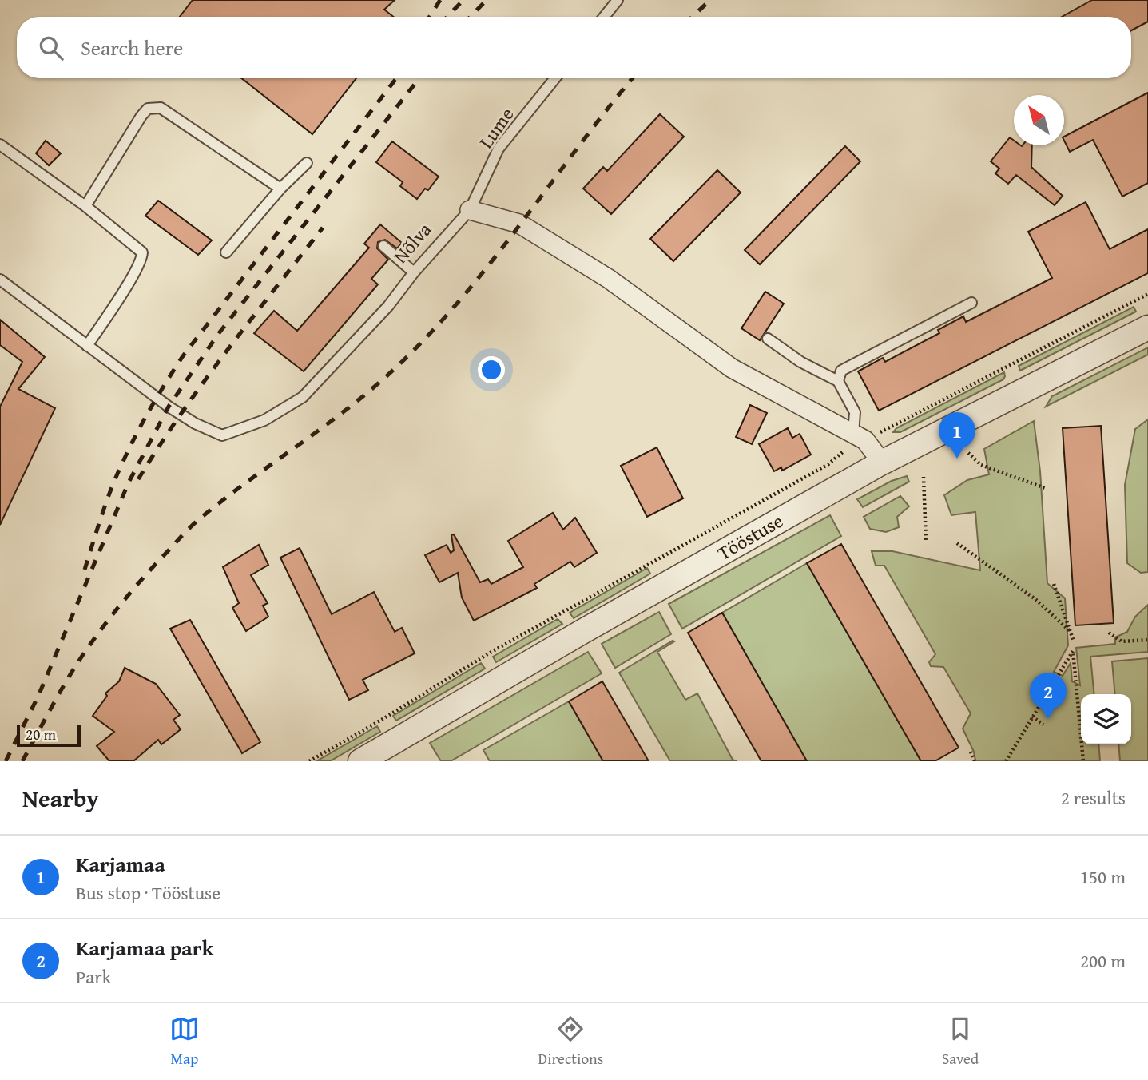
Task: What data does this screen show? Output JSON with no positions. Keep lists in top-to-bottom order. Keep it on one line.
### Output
{"streets":{"street":["Tööstuse"],"lane":["Lume","Nõlva"]},"crossings":[["Lume","Nõlva"]],"scale_bar":"20 m","north":"top left","page":{"search":"Search here","pins":["1","2"],"scale":"20 m","heading":["Nearby","2 results"],"list":[{"mark":"1","name":"Karjamaa","note":"Bus stop · Tööstuse","value":"150 m"},{"mark":"2","name":"Karjamaa park","note":"Park","value":"200 m"}],"nav":["Map","Directions","Saved"]}}
